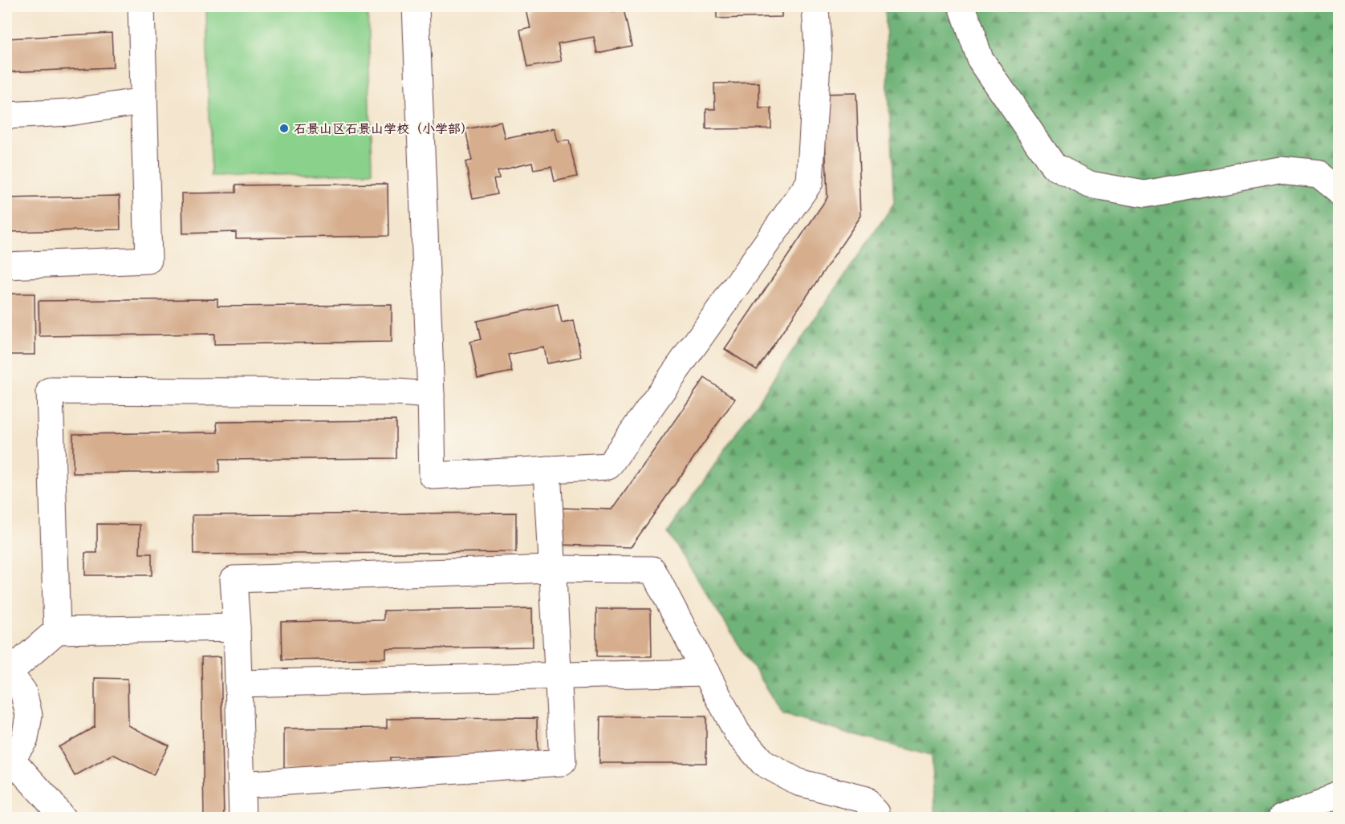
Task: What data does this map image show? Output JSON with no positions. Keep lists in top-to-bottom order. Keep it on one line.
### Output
{"places":["石景山区石景山学校（小学部）"]}
